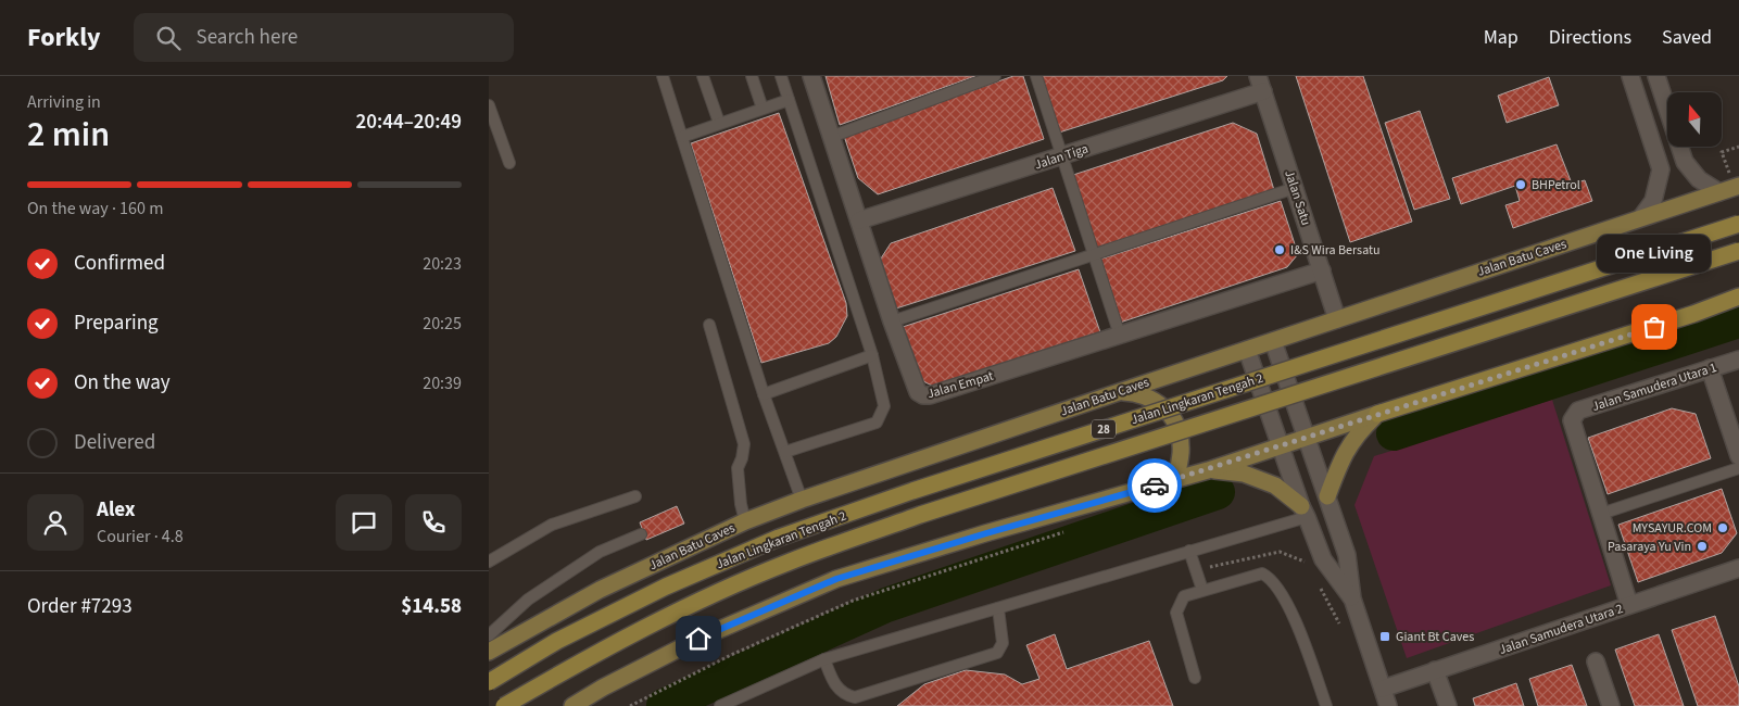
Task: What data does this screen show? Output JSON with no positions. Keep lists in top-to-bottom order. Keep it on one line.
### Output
{"streets":{"highway":["Jalan Lingkaran Tengah 2","28"],"main road":["Jalan Batu Caves"],"street":["Jalan Tiga","Jalan Satu","Jalan Empat","Jalan Samudera Utara 1","Jalan Samudera Utara 2"]},"crossings":[["Jalan Tiga","Jalan Satu"],["Jalan Tiga","Jalan Empat"],["Jalan Satu","Jalan Batu Caves"],["Jalan Satu","Jalan Empat"],["Jalan Samudera Utara 1","Jalan Samudera Utara 2"]],"places":{"other":["BHPetrol","I&S Wira Bersatu","One Living","MYSAYUR.COM","Pasaraya Yu Vin"],"transit":["Giant Bt Caves"]},"north":"top","page":{"header":"Forkly","search":"Search here","nav":["Map","Directions","Saved"],"heading":["2 min","Arriving in","20:44–20:49"],"panel":["Alex","Courier · 4.8","Order #7293","$14.58"],"bar":"On the way · 160 m","list":[["Confirmed","20:23"],["Preparing","20:25"],["On the way","20:39"],"Delivered"],"bubble":"One Living"}}
